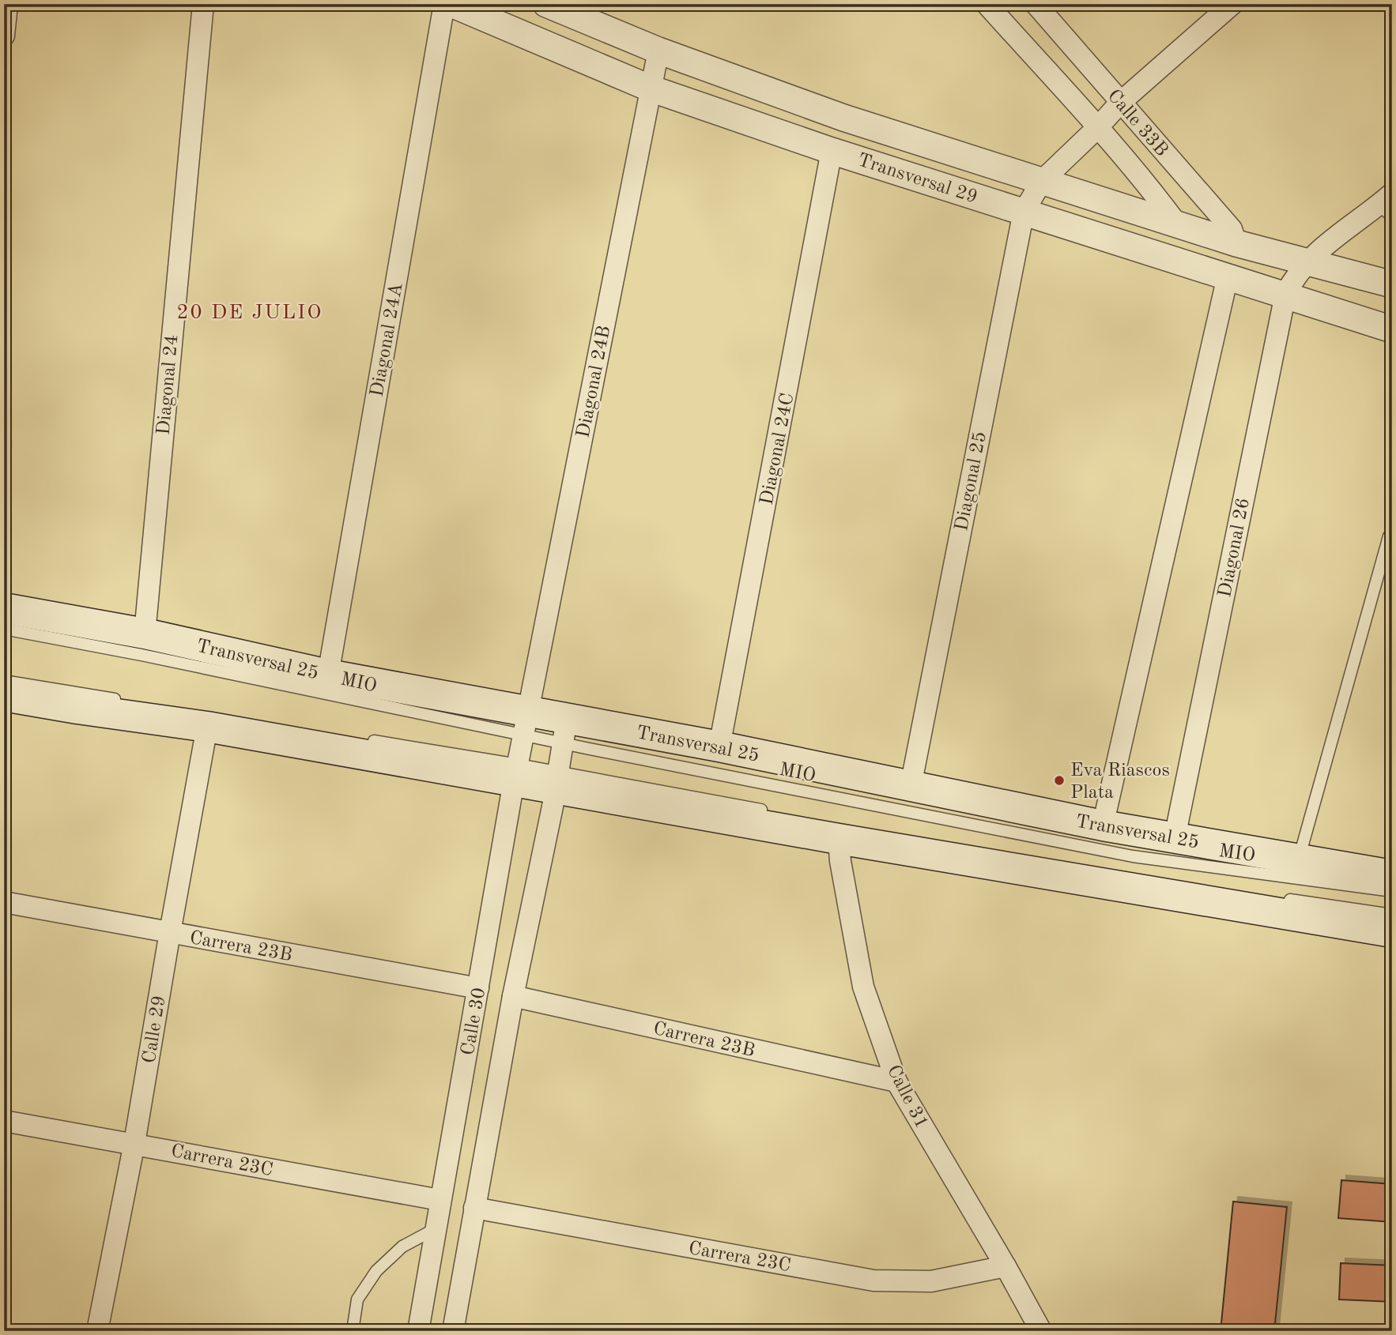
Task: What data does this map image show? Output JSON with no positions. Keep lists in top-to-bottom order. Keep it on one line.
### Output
{"streets":{"main road":["Transversal 25"],"street":["Calle 33B","Transversal 29","Diagonal 24A","Diagonal 24B","Diagonal 24","Diagonal 24C","Diagonal 25","Diagonal 26","Carrera 23B","Calle 30","Calle 29","Calle 31","Carrera 23C"],"lane":["MIO"]},"crossings":[["Calle 33B","Transversal 29"],["Calle 33B","Diagonal 25"],["Transversal 29","Diagonal 24B"],["Transversal 29","Diagonal 24C"],["Transversal 29","Diagonal 25"],["Transversal 29","Diagonal 26"],["Diagonal 24A","Transversal 25"],["Diagonal 24B","Transversal 25"],["Diagonal 24B","MIO"],["Diagonal 24B","Calle 30"],["Diagonal 24","Transversal 25"],["Diagonal 24C","Transversal 25"],["Diagonal 25","Transversal 25"],["Diagonal 26","Transversal 25"],["Transversal 25","MIO"],["Transversal 25","Calle 30"],["MIO","Calle 30"],["Carrera 23B","Calle 30"],["Carrera 23B","Calle 29"],["Carrera 23B","Calle 31"],["Calle 30","Carrera 23C"],["Calle 29","Carrera 23C"],["Calle 31","Carrera 23C"]],"districts":["20 DE JULIO"],"places":["Eva Riascos Plata"]}
